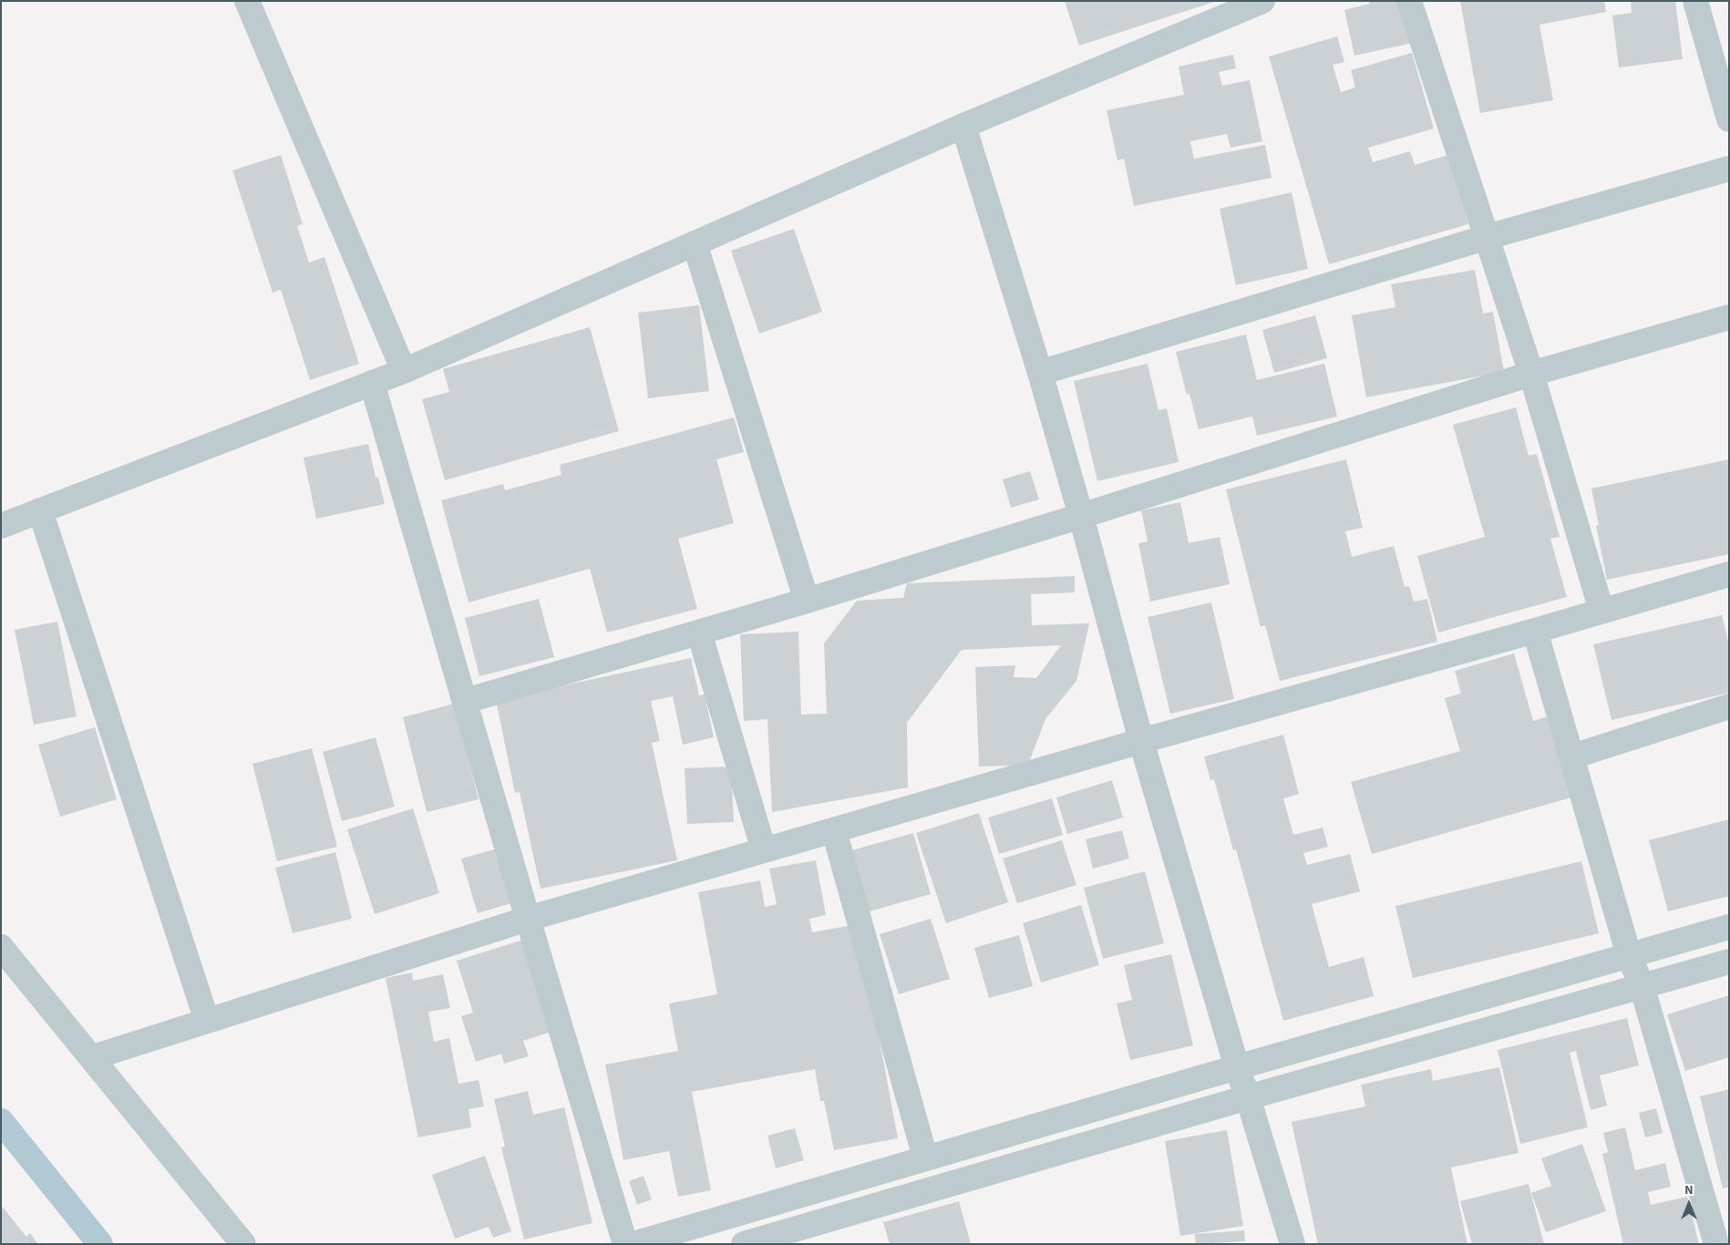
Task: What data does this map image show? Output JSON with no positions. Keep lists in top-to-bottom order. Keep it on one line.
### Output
{"north":"top"}
